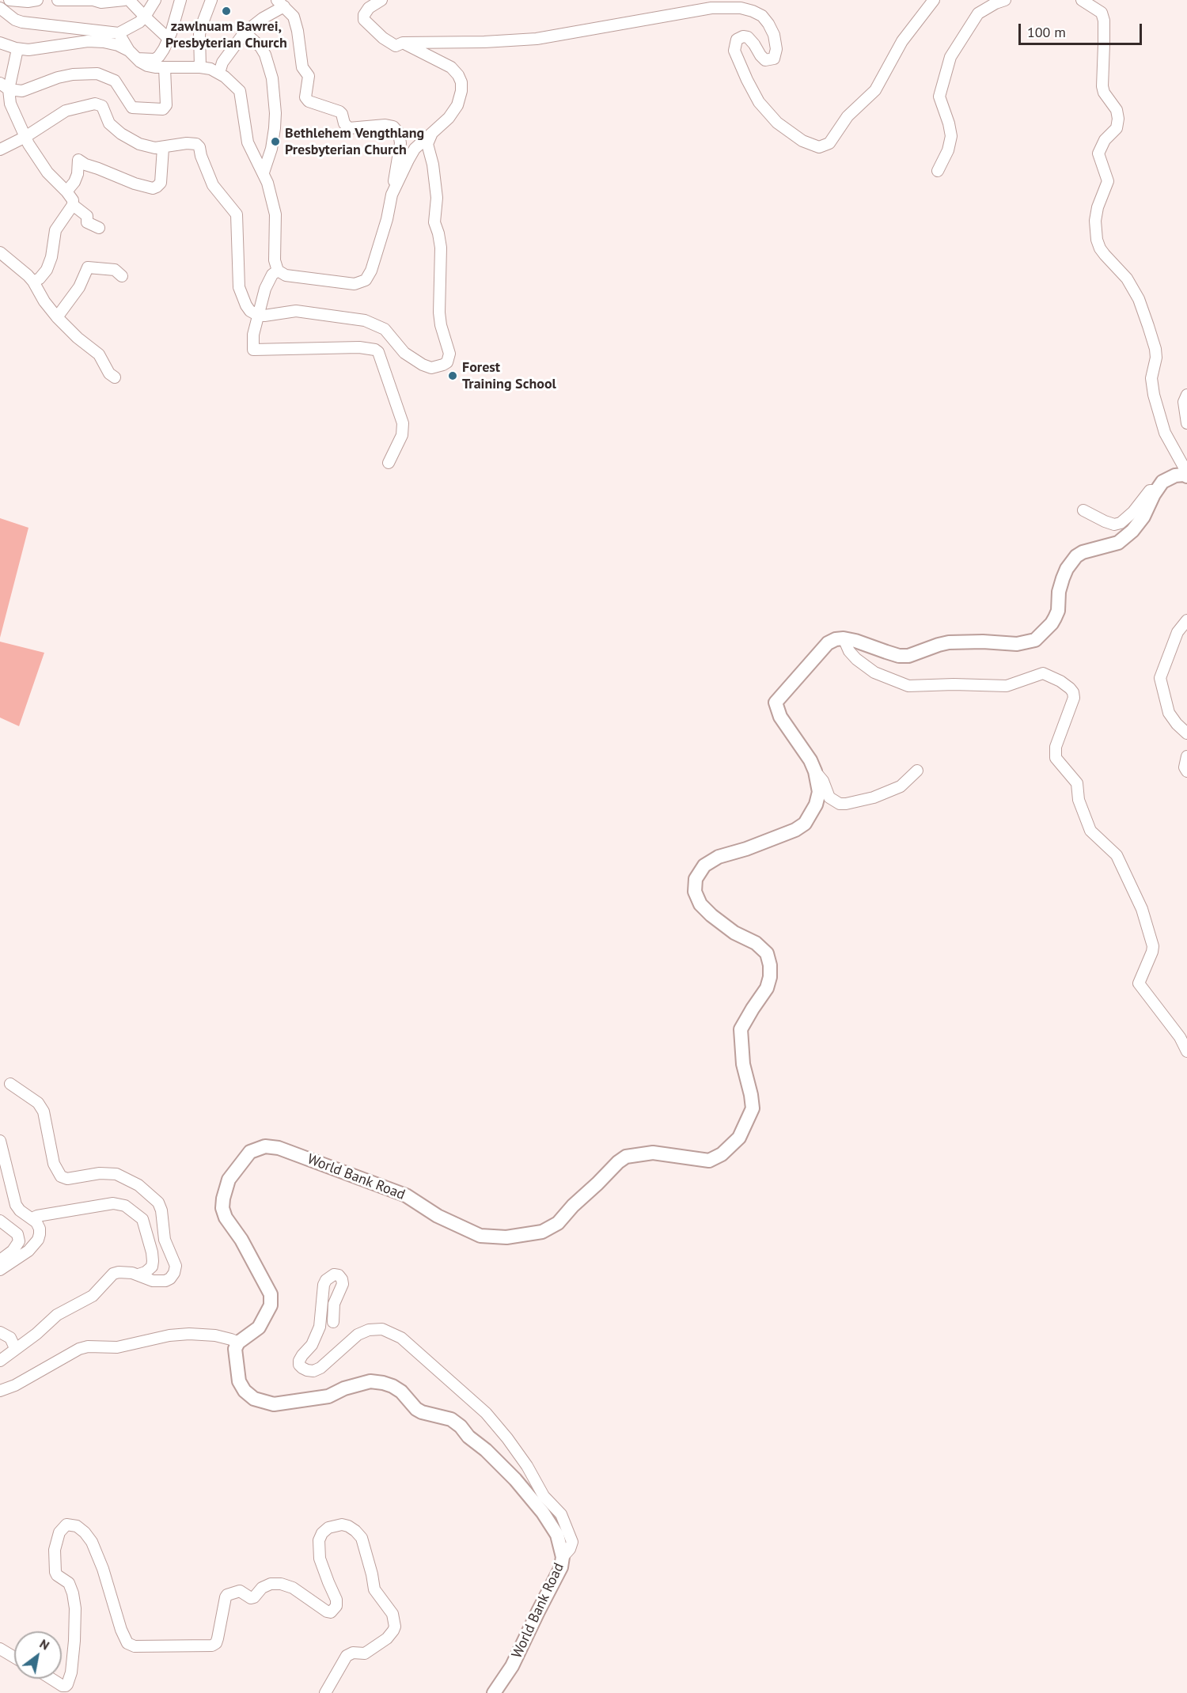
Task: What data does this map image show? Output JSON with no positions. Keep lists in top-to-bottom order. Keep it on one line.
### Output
{"streets":{"main road":["World Bank Road"]},"places":["zawlnuam Bawrei, Presbyterian Church","Bethlehem Vengthlang Presbyterian Church","Forest Training School"],"scale_bar":"100 m","north":"top right"}
